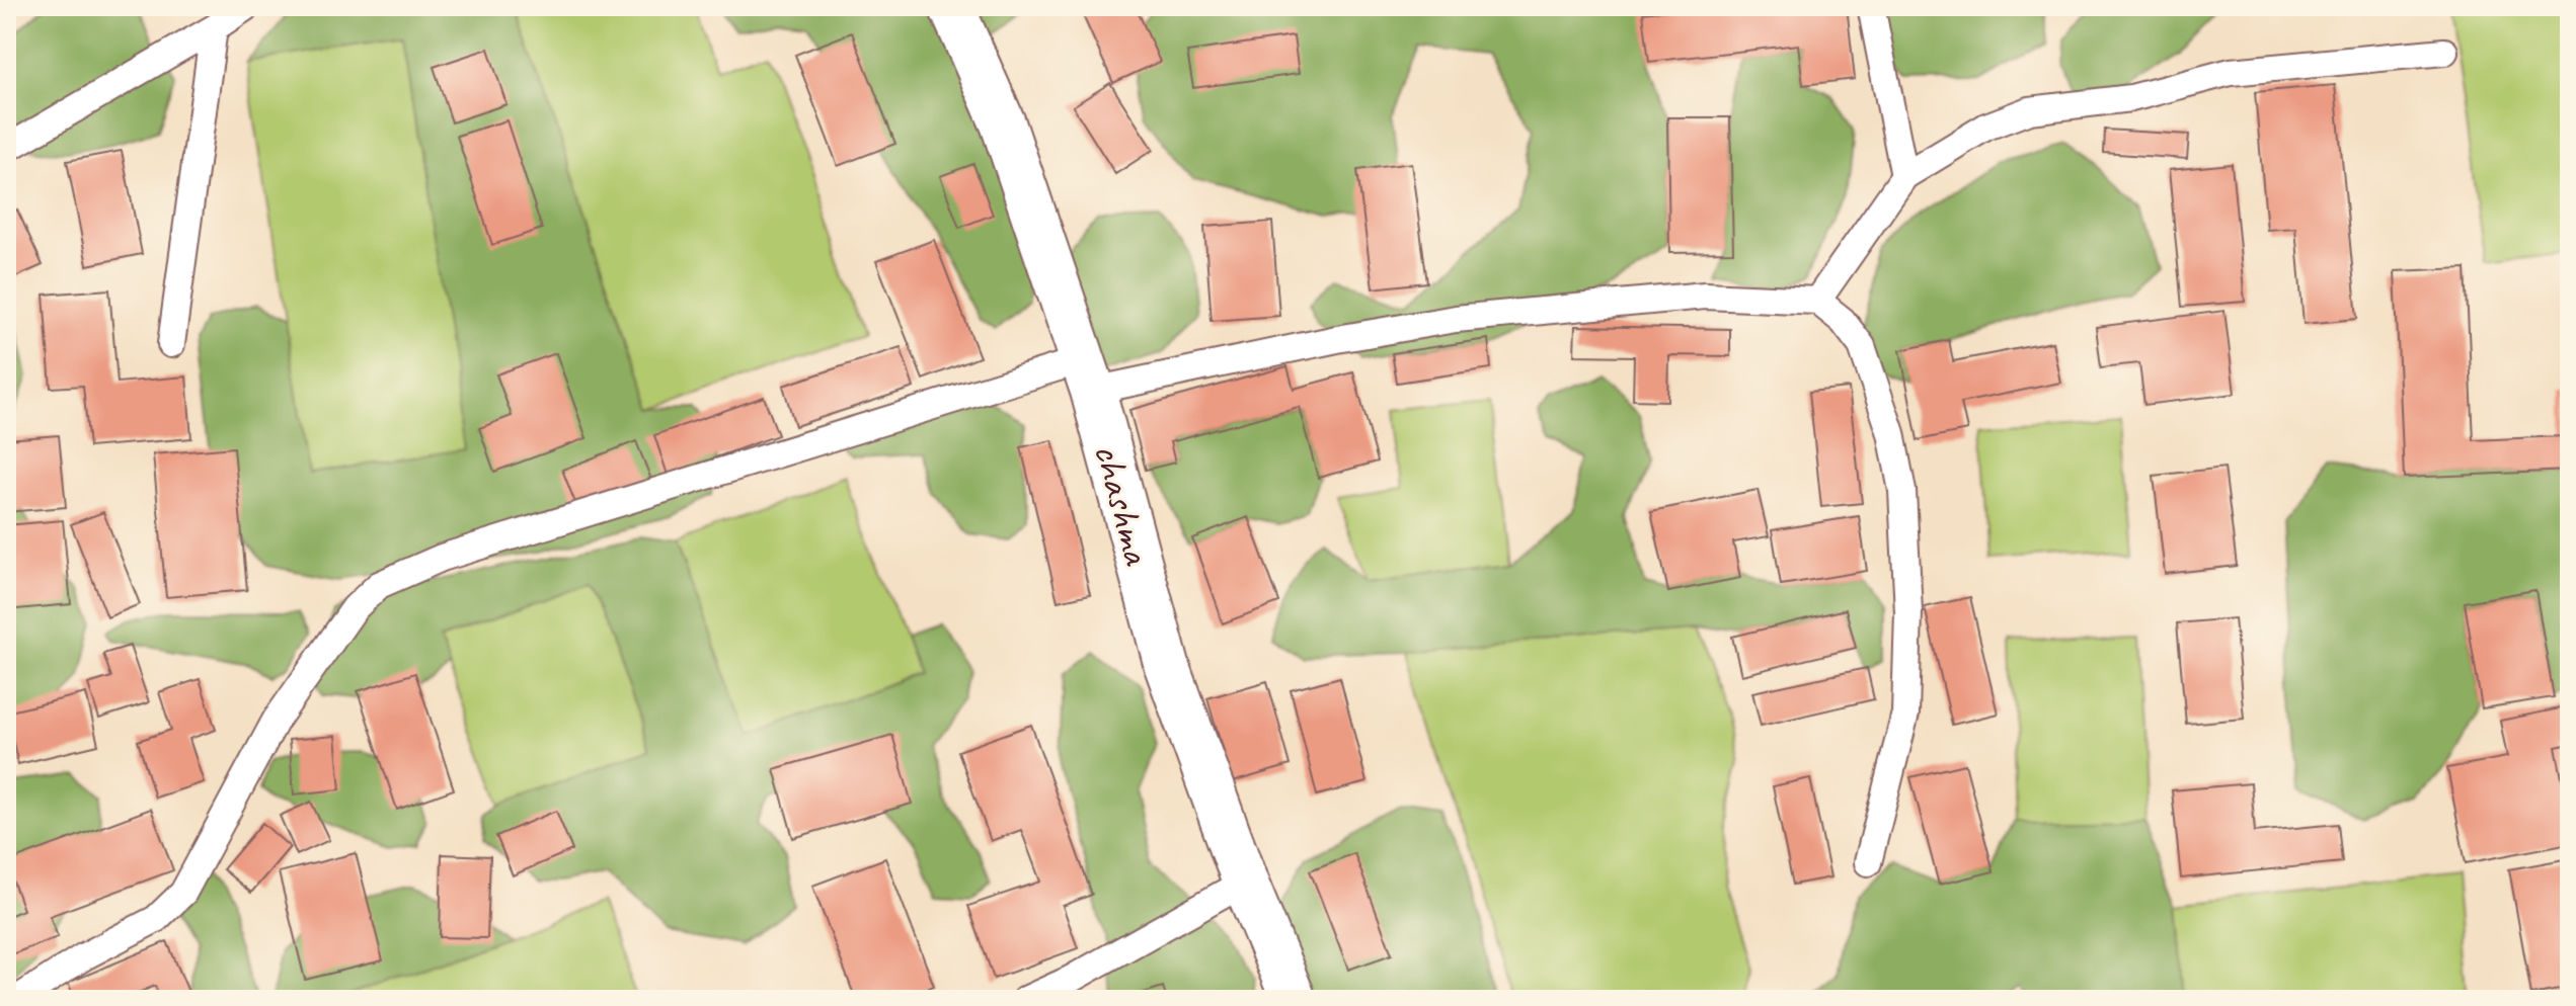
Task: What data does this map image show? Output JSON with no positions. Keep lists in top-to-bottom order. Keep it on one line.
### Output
{"streets":{"street":["сhashma"]}}
